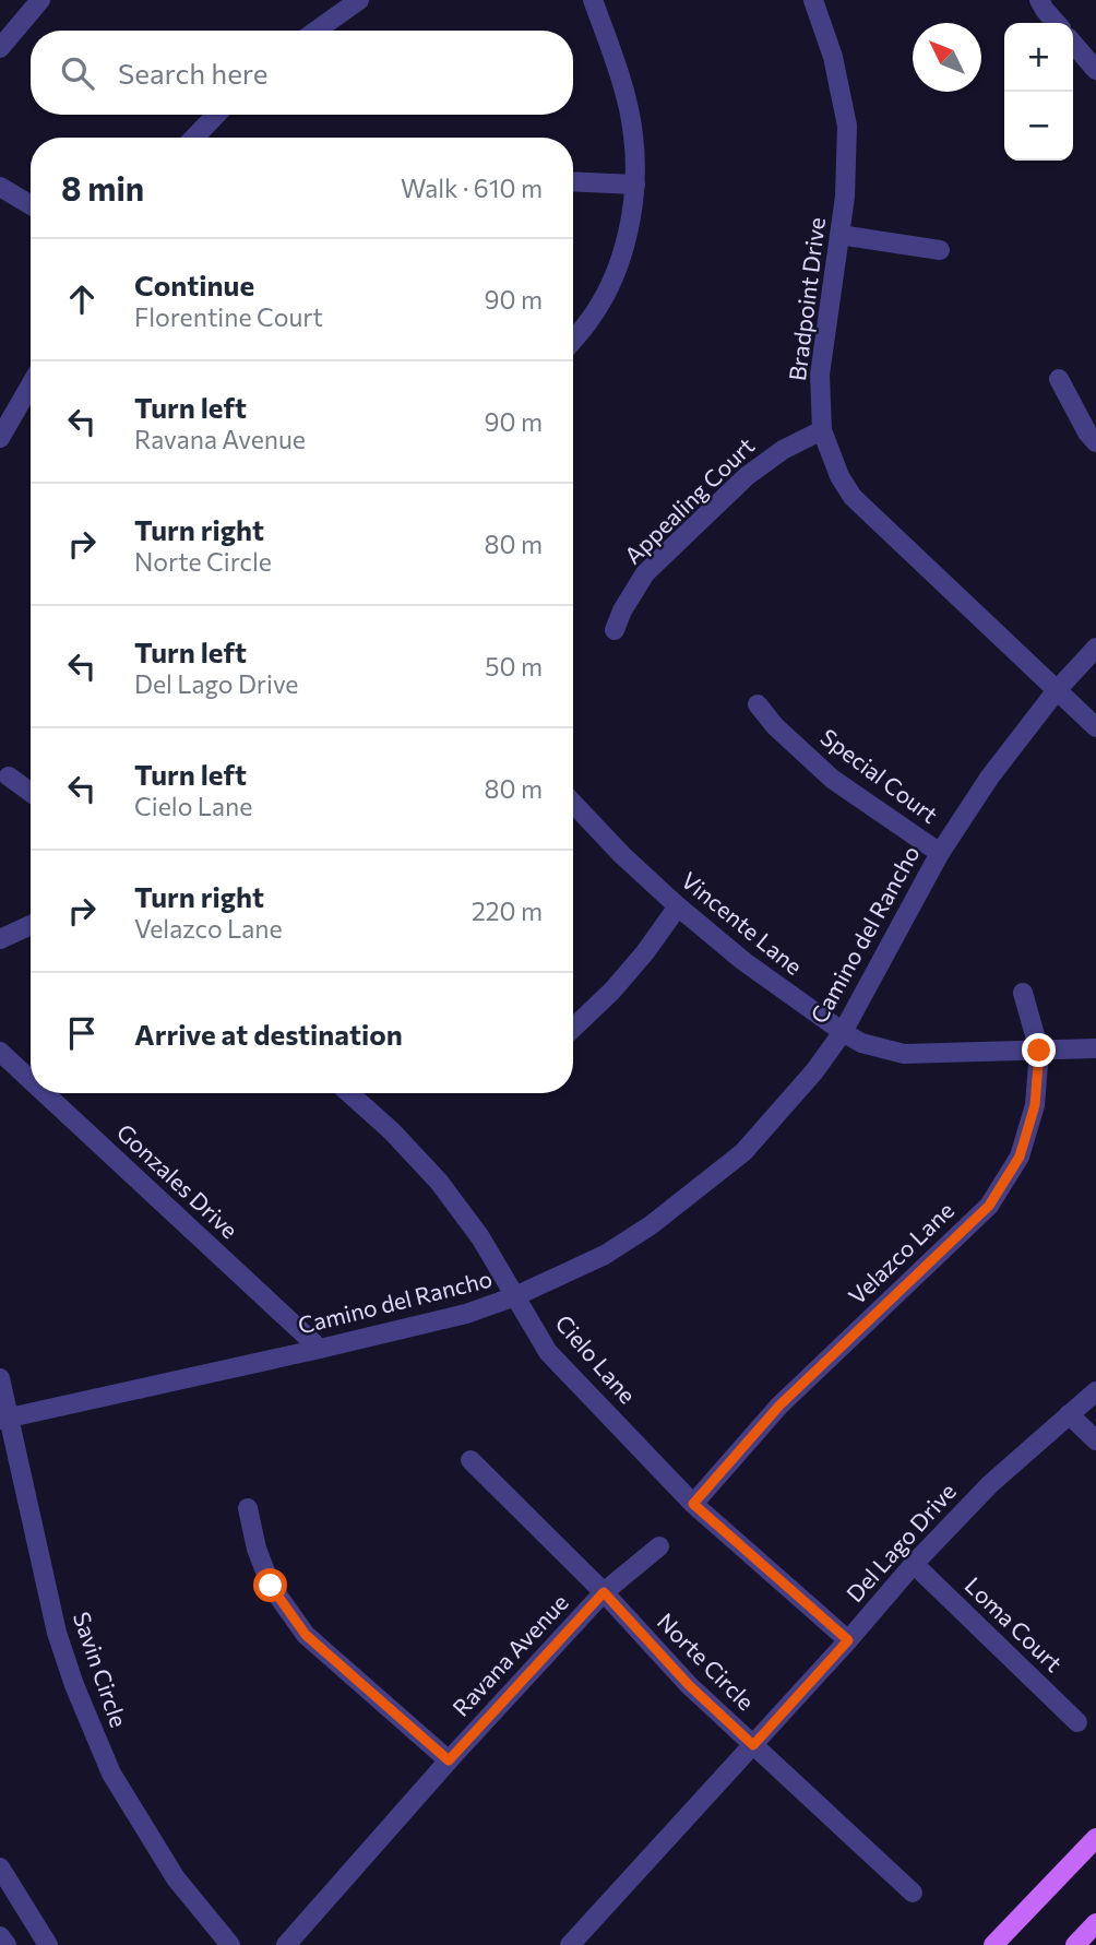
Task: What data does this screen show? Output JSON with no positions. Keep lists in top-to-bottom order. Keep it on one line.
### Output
{"streets":{"street":["Bradpoint Drive","Appealing Court","Special Court","Vincente Lane","Camino del Rancho","Gonzales Drive","Velazco Lane","Cielo Lane","Del Lago Drive","Loma Court","Ravana Avenue","Norte Circle","Savin Circle"]},"crossings":[["Bradpoint Drive","Appealing Court"],["Bradpoint Drive","Camino del Rancho"],["Special Court","Camino del Rancho"],["Vincente Lane","Camino del Rancho"],["Vincente Lane","Velazco Lane"],["Camino del Rancho","Gonzales Drive"],["Camino del Rancho","Cielo Lane"],["Camino del Rancho","Savin Circle"],["Velazco Lane","Cielo Lane"],["Cielo Lane","Del Lago Drive"],["Del Lago Drive","Loma Court"],["Del Lago Drive","Norte Circle"],["Ravana Avenue","Norte Circle"]],"north":"top left","page":{"map_buttons":["+","−"],"search":"Search here","heading":["8 min","Walk · 610 m"],"list":[["Continue","Florentine Court","90 m"],["Turn left","Ravana Avenue","90 m"],["Turn right","Norte Circle","80 m"],["Turn left","Del Lago Drive","50 m"],["Turn left","Cielo Lane","80 m"],["Turn right","Velazco Lane","220 m"],"Arrive at destination"]}}
